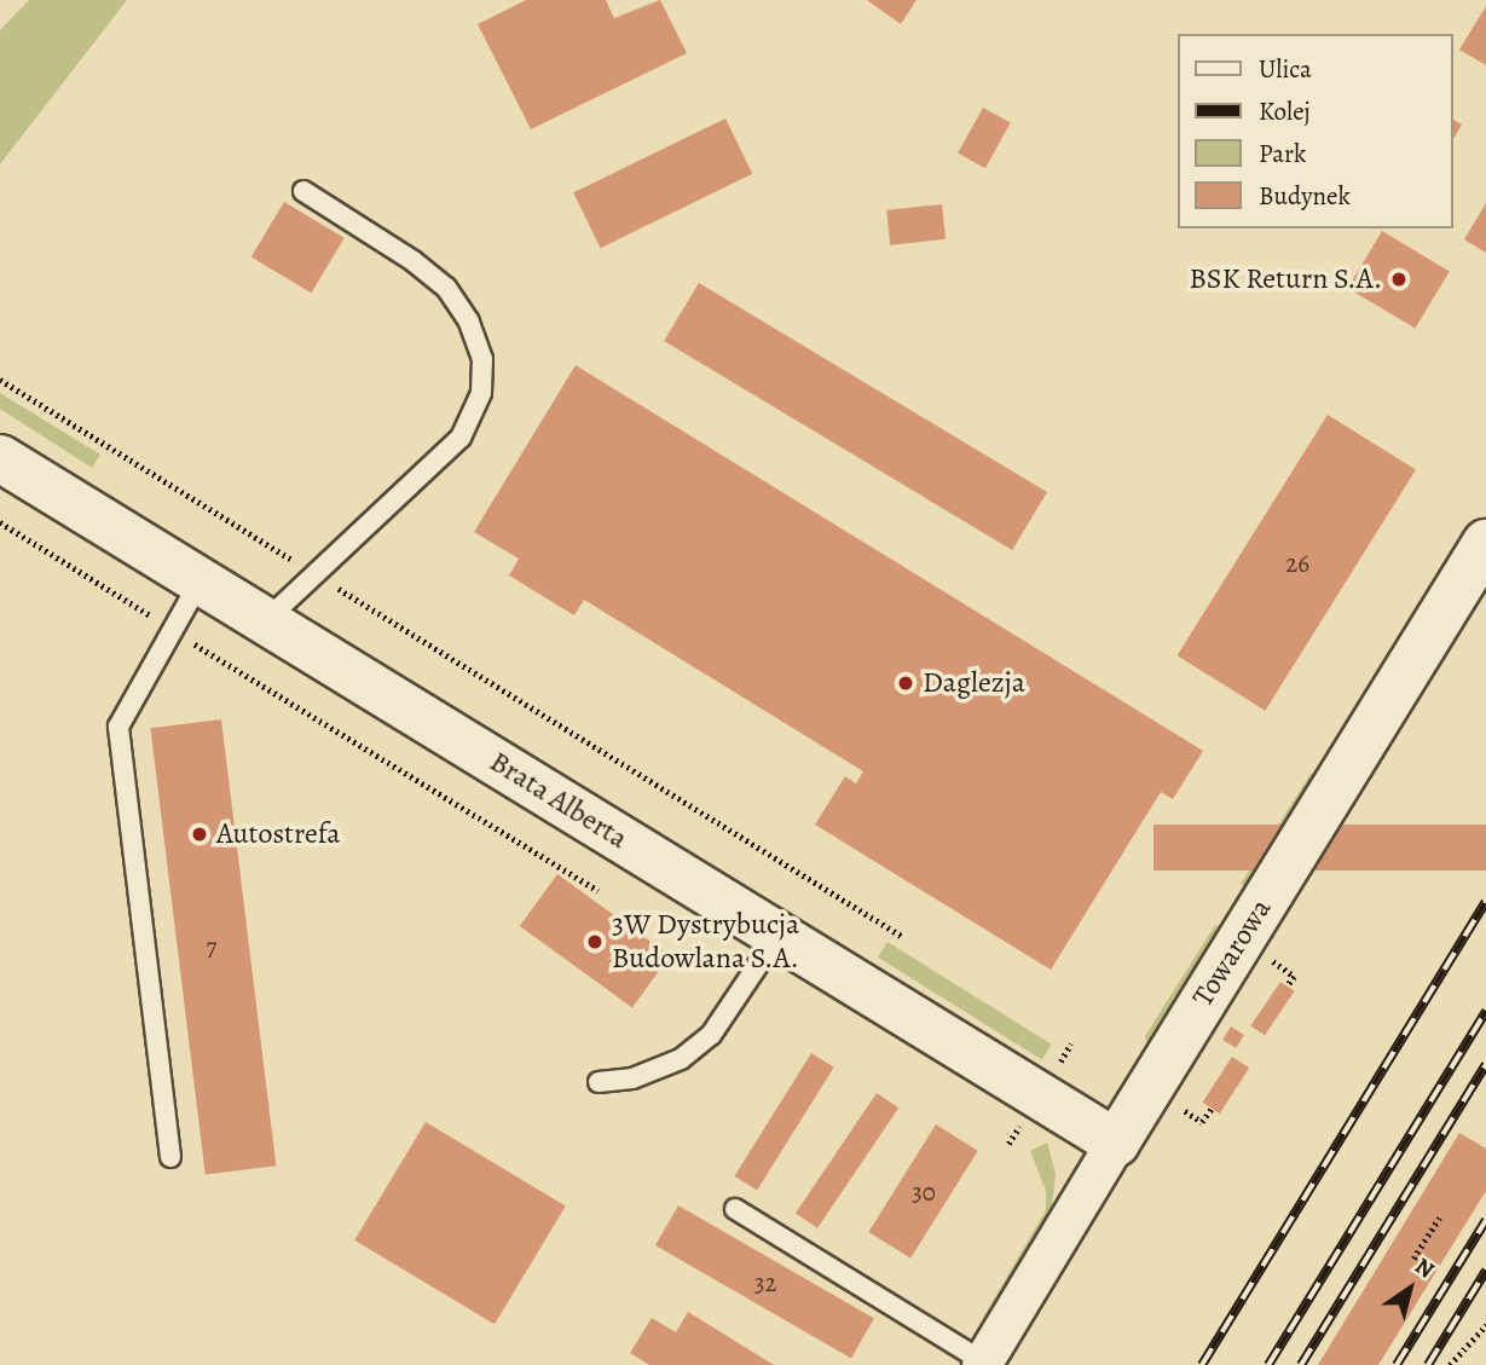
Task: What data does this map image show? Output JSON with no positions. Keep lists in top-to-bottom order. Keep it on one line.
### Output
{"streets":{"street":["Brata Alberta","Towarowa"]},"crossings":[["Brata Alberta","Towarowa"]],"places":["BSK Return S.A.","Daglezja","Autostrefa","3W Dystrybucja Budowlana S.A."],"house_numbers":["26","7","30","32"],"legend":["Ulica","Kolej","Park","Budynek"],"north":"top right"}
